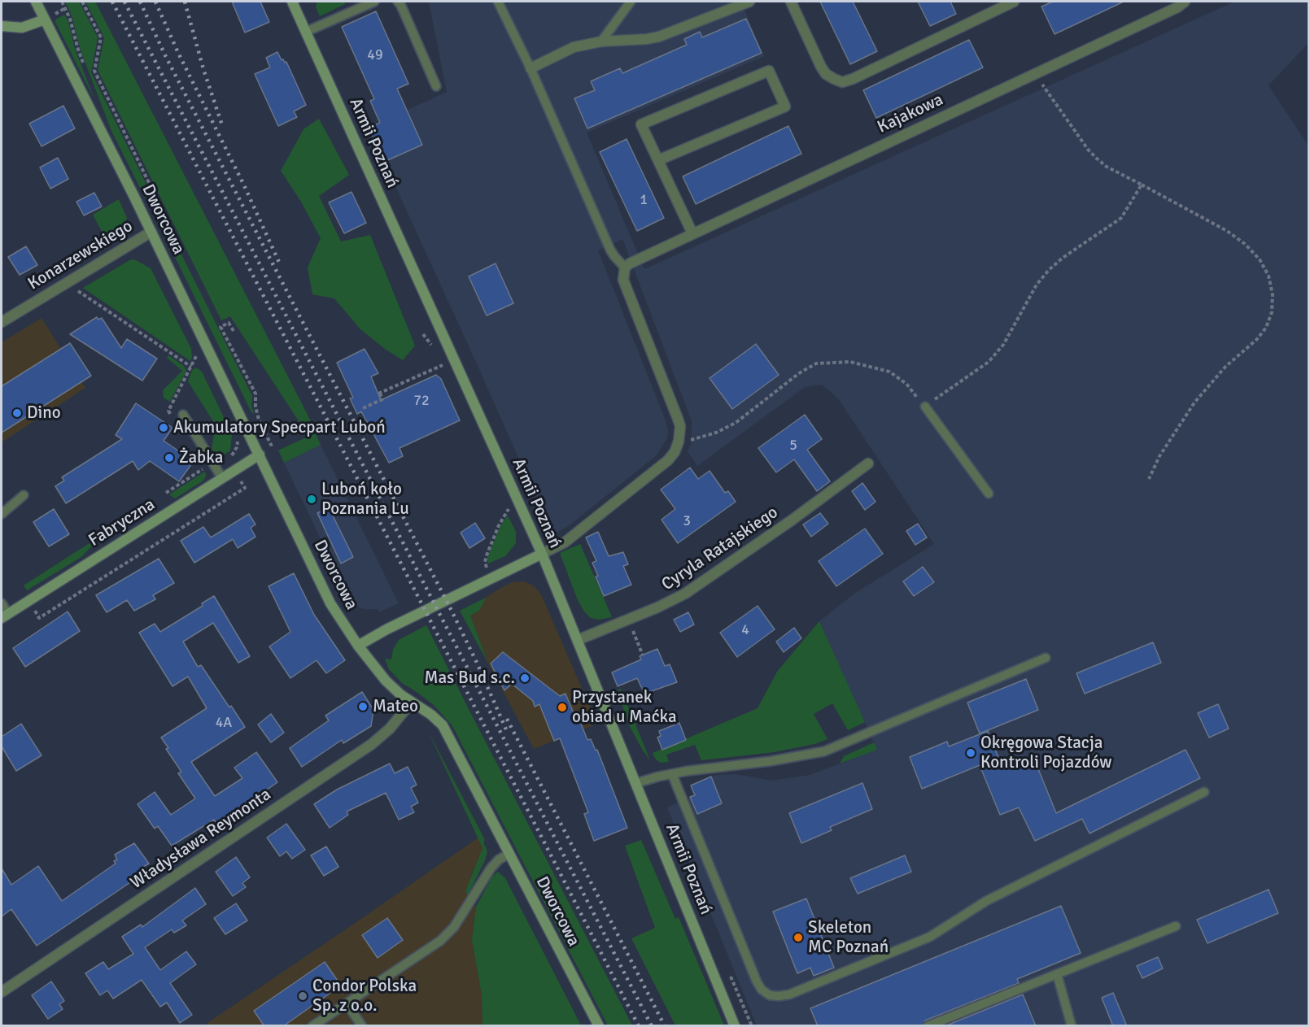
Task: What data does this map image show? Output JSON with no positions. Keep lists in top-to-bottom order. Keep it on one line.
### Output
{"streets":{"street":["Kajakowa","Armii Poznań","Dworcowa","Konarzewskiego","Fabryczna","Cyryla Ratajskiego","Władysława Reymonta"]},"crossings":[["Armii Poznań","Cyryla Ratajskiego"],["Dworcowa","Konarzewskiego"],["Dworcowa","Fabryczna"],["Dworcowa","Władysława Reymonta"]],"places":["Dino","Akumulatory Specpart Luboń","Żabka","Luboń koło Poznania Lu","Mas Bud s.c.","Mateo","Przystanek obiad u Maćka","Okręgowa Stacja Kontroli Pojazdów","Skeleton MC Poznań","Condor Polska Sp. z o.o."],"house_numbers":["49","1","72","5","3","4","4A"]}
